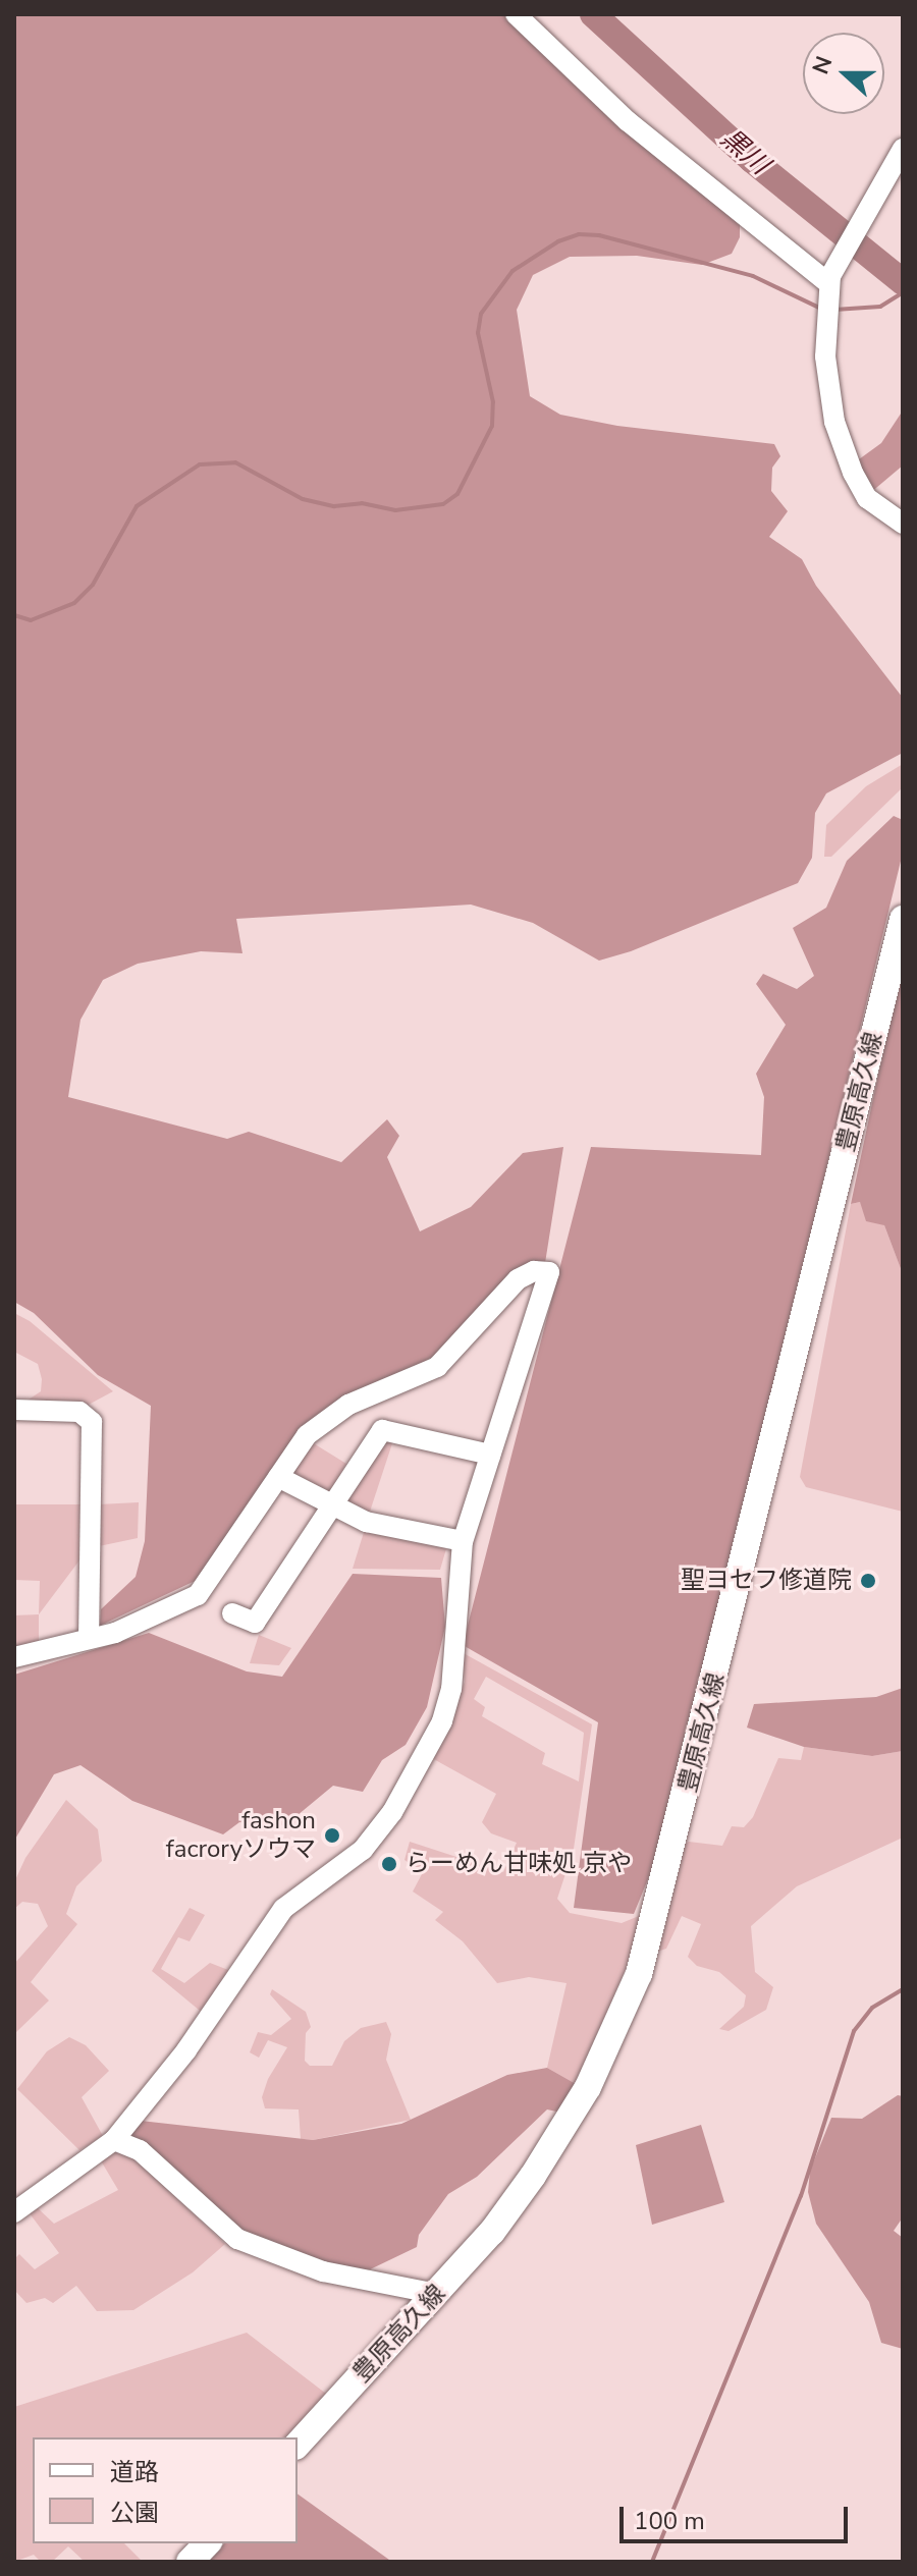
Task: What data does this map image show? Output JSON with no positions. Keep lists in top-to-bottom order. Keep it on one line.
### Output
{"streets":{"main road":["豊原高久線"]},"water":["黒川"],"places":["聖ヨセフ修道院","fashon facroryソウマ","らーめん甘味処 京や"],"legend":["道路","公園"],"scale_bar":"100 m","north":"left"}
